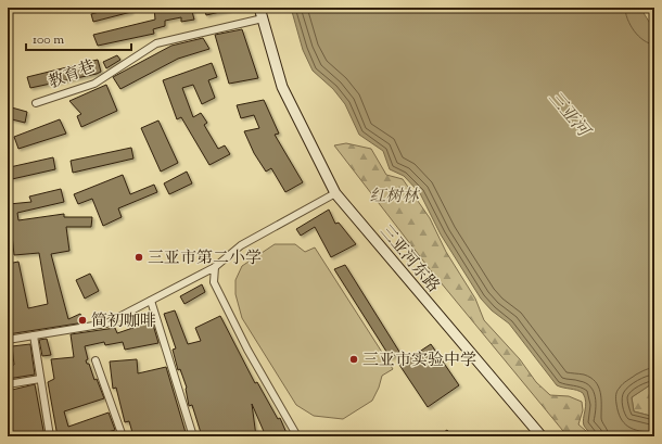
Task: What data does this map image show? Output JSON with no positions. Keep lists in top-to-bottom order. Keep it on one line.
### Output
{"streets":{"street":["教育巷","三亚河东路"]},"crossings":[["教育巷","三亚河东路"]],"water":["三亚河"],"parks":["红树林"],"places":["三亚市第二小学","简初咖啡","三亚市实验中学"],"scale_bar":"100 m"}
